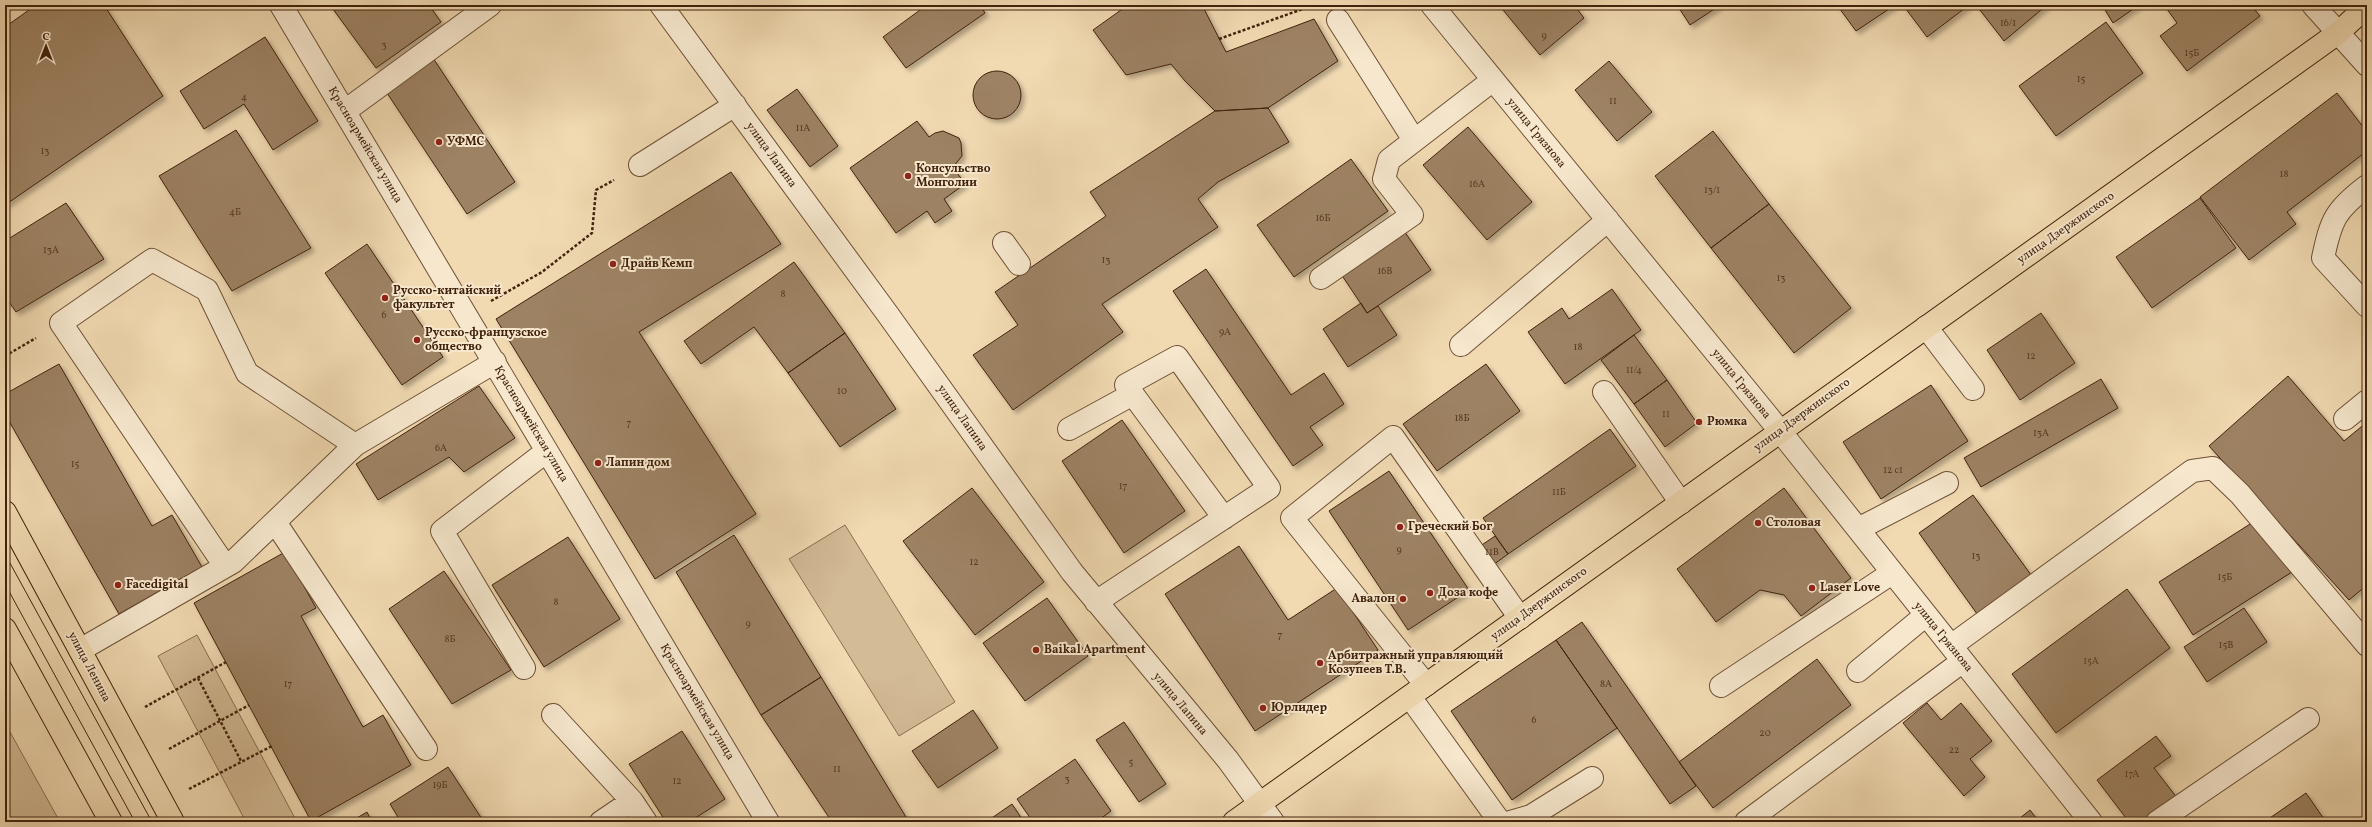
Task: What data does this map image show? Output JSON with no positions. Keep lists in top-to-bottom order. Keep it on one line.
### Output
{"streets":{"main road":["улица Дзержинского","улица Ленина"],"street":["улица Грязнова","Красноармейская улица","улица Лапина"]},"crossings":[["улица Грязнова","улица Дзержинского"],["улица Лапина","улица Дзержинского"]],"places":["УФМС","Консульство Монголии","Драйв Кемп","Русско-китайский факультет","Русско-французское общество","Рюмка","Лапин дом","Столовая","Греческий Бог","Facedigital","Laser Love","Доза кофе","Авалон","Baikal Apartment","Арбитражный управляющий Козупеев Т.В.","Юрлидер"],"house_numbers":["16/1","9","3","15Б","15","4","11","11А","13","18","16А","13/1","4Б","16Б","13А","13","16В","13","8","6","9А","18","12","11/4","10","11","18Б","7","13А","6А","15","12 с1","17","11Б","9","11В","13","12","15Б","8","9","7","8Б","15В","15А","17","8А","6","20","22","5","11","17А","3","12","19Б"],"north":"top"}
